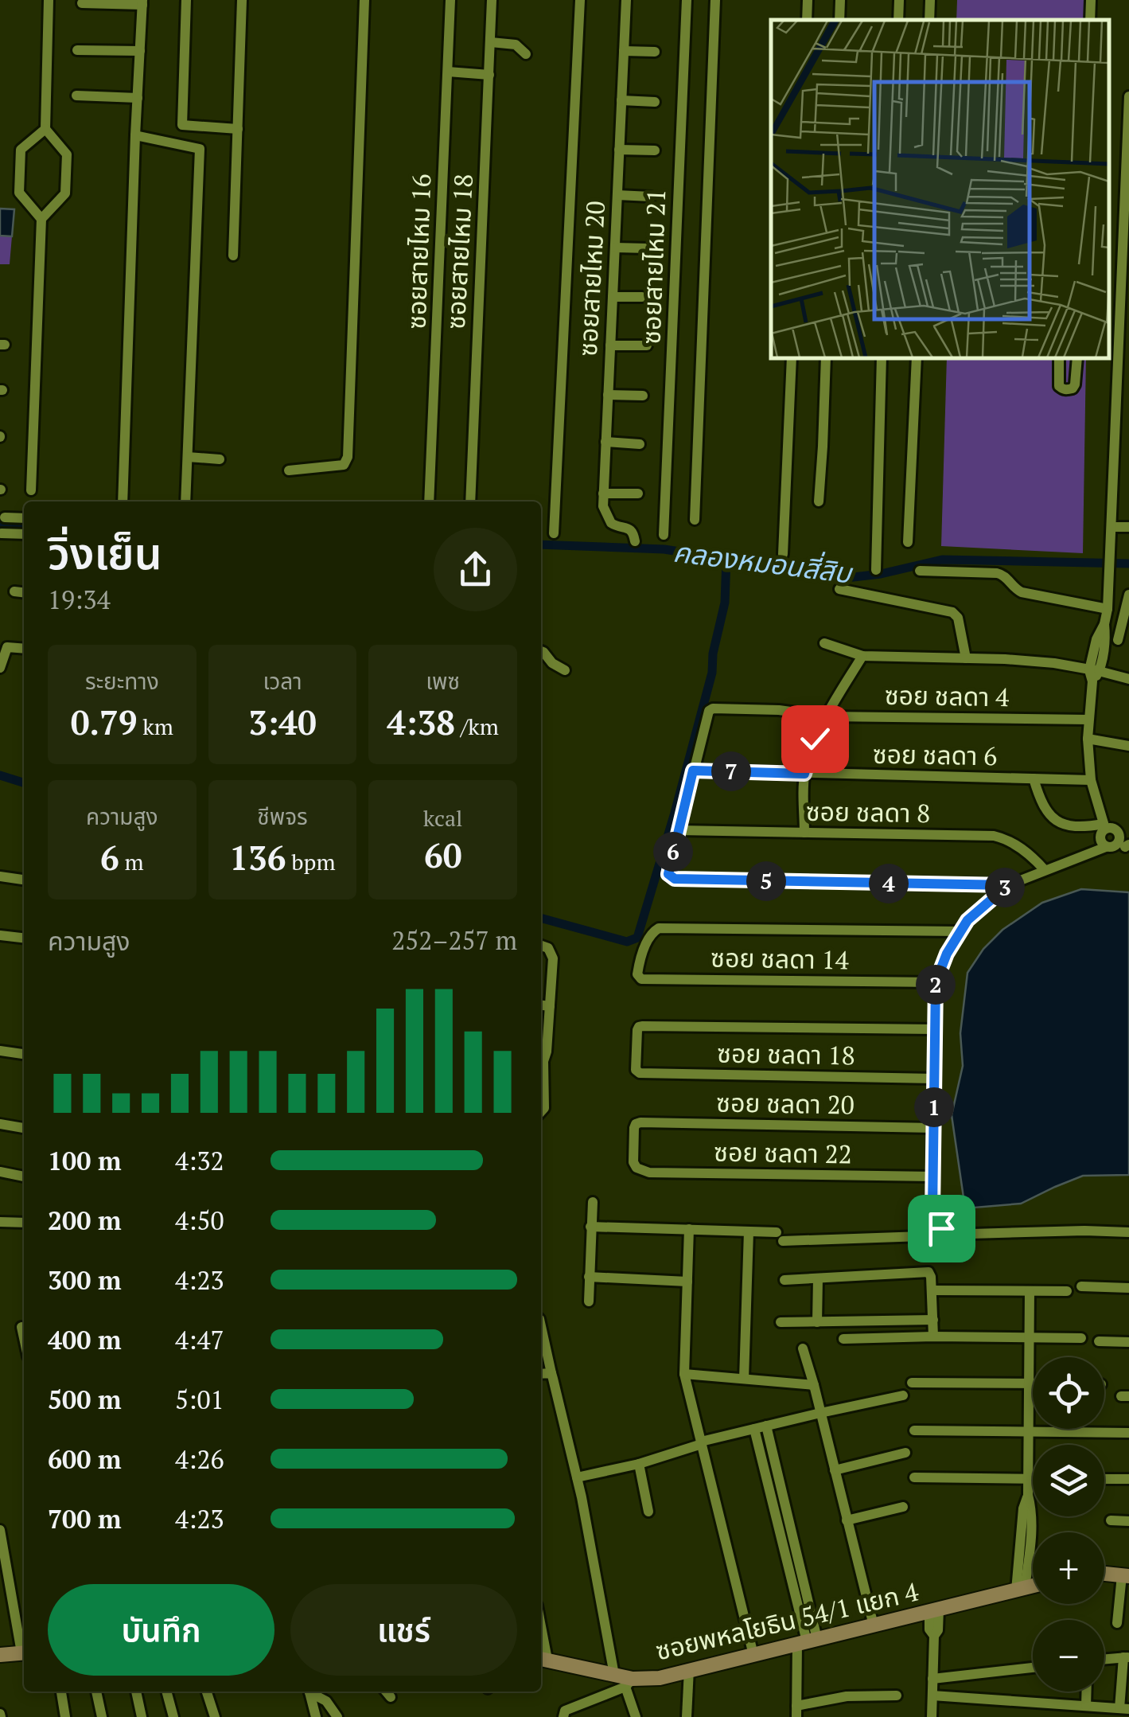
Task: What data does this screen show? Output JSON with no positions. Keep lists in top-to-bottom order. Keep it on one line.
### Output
{"streets":{"street":["ซอยสายไหม 16","ซอยสายไหม 18","ซอยสายไหม 21","ซอยสายไหม 20","ซอย ชลดา 4","ซอย ชลดา 6","ซอย ชลดา 8","ซอย ชลดา 14","ซอย ชลดา 18","ซอย ชลดา 20","ซอย ชลดา 22","ซอยพหลโยธิน 54/1 แยก 4"]},"crossings":[["ซอย ชลดา 4","ซอย ชลดา 6"],["ซอย ชลดา 20","ซอย ชลดา 22"]],"water":["คลองหมอนสี่สิบ"],"page":{"heading":["วิ่งเย็น","19:34"],"stats":[["ระยะทาง","0.79 km"],["เวลา","3:40"],["เพซ","4:38 /km"],["ความสูง","6 m"],["ชีพจร","136 bpm"],["kcal","60"]],"pins":["7","6","5","4","3","2","1"],"chart":["ความสูง","252–257 m"],"list":[{"name":"100 m","note":"4:32"},{"name":"200 m","note":"4:50"},{"name":"300 m","note":"4:23"},{"name":"400 m","note":"4:47"},{"name":"500 m","note":"5:01"},{"name":"600 m","note":"4:26"},{"name":"700 m","note":"4:23"}],"map_buttons":["+","−"],"buttons":["บันทึก","แชร์"]}}
